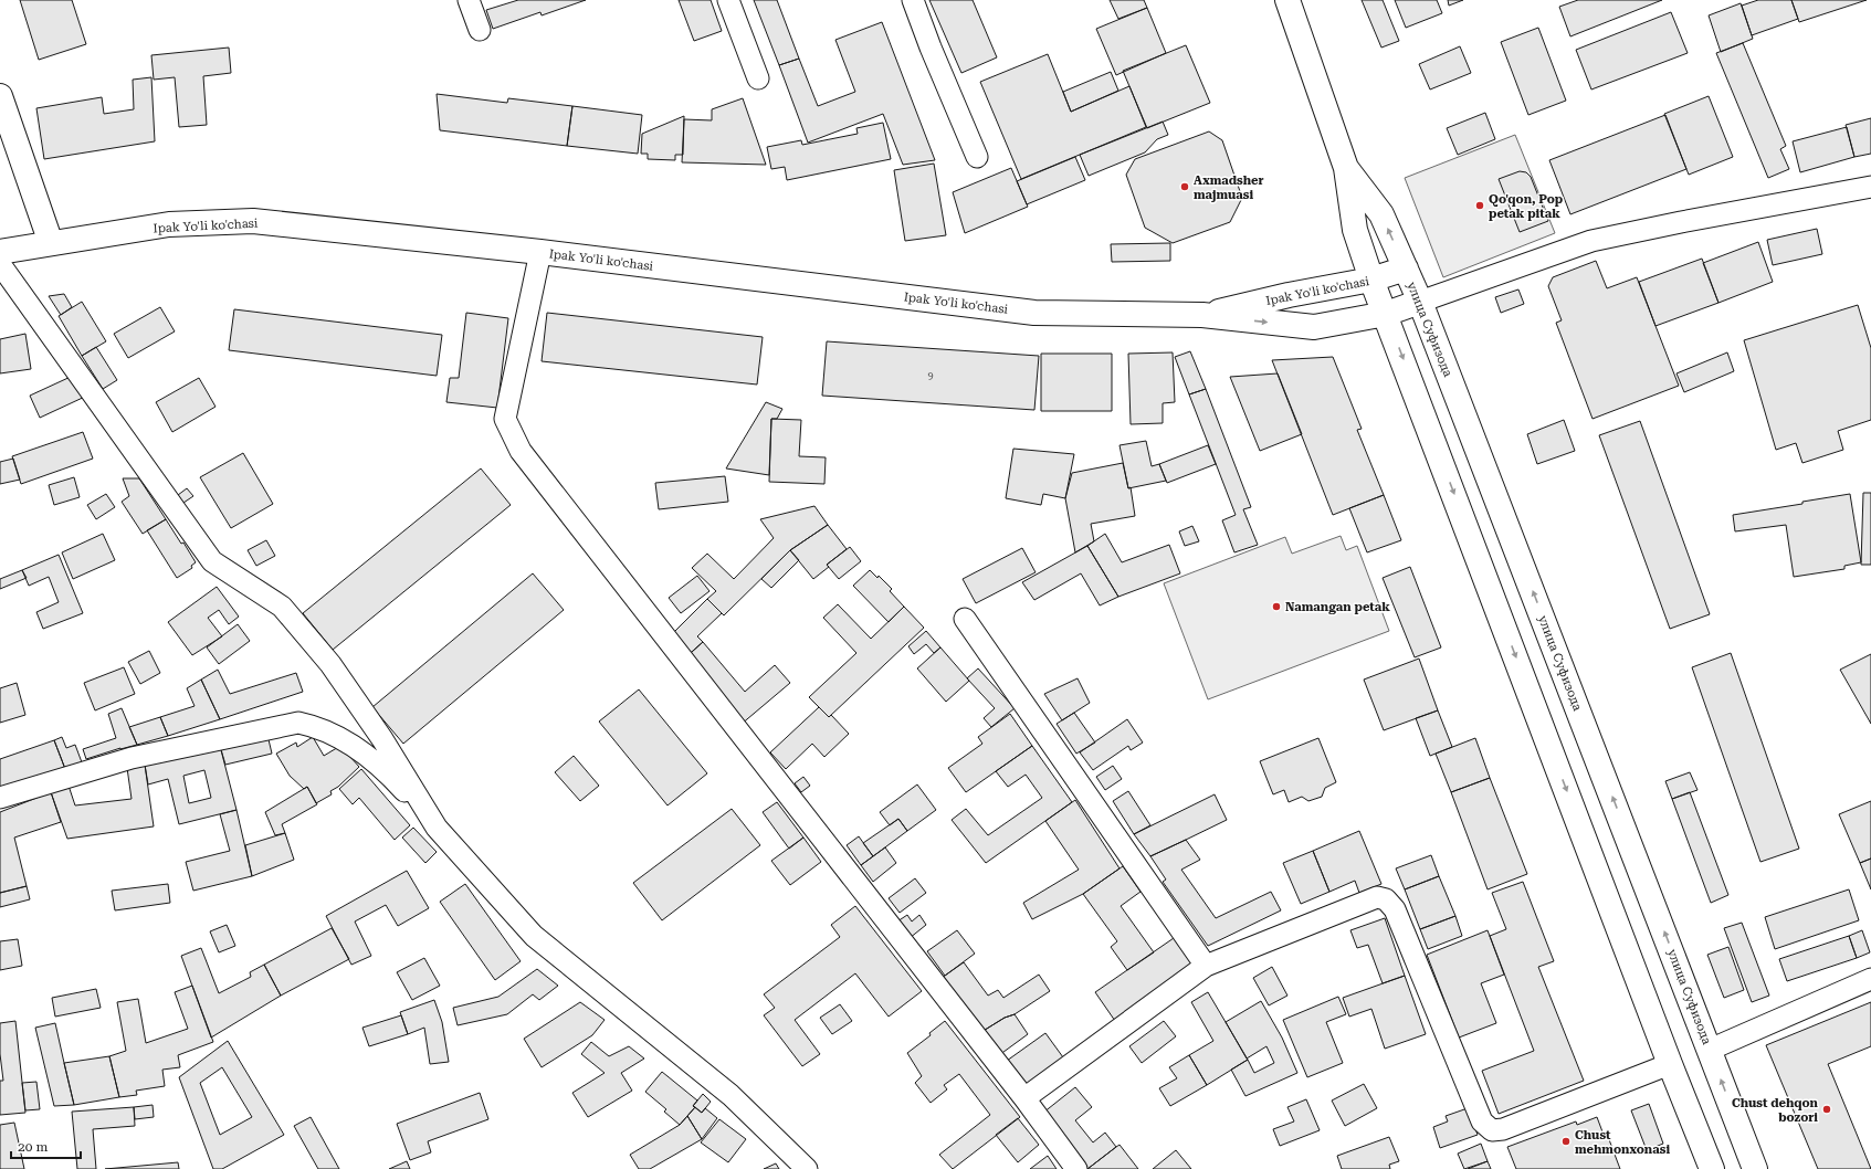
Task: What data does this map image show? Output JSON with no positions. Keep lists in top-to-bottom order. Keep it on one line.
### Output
{"streets":{"main road":["Ipak Yo'li ko'chasi","улица Суфизода"]},"crossings":[["Ipak Yo'li ko'chasi","улица Суфизода"]],"places":["Axmadsher majmuasi","Qo'qon, Pop petak pitak","Namangan petak","Chust dehqon bozori","Chust mehmonxonasi"],"house_numbers":["9"],"scale_bar":"20 m"}
